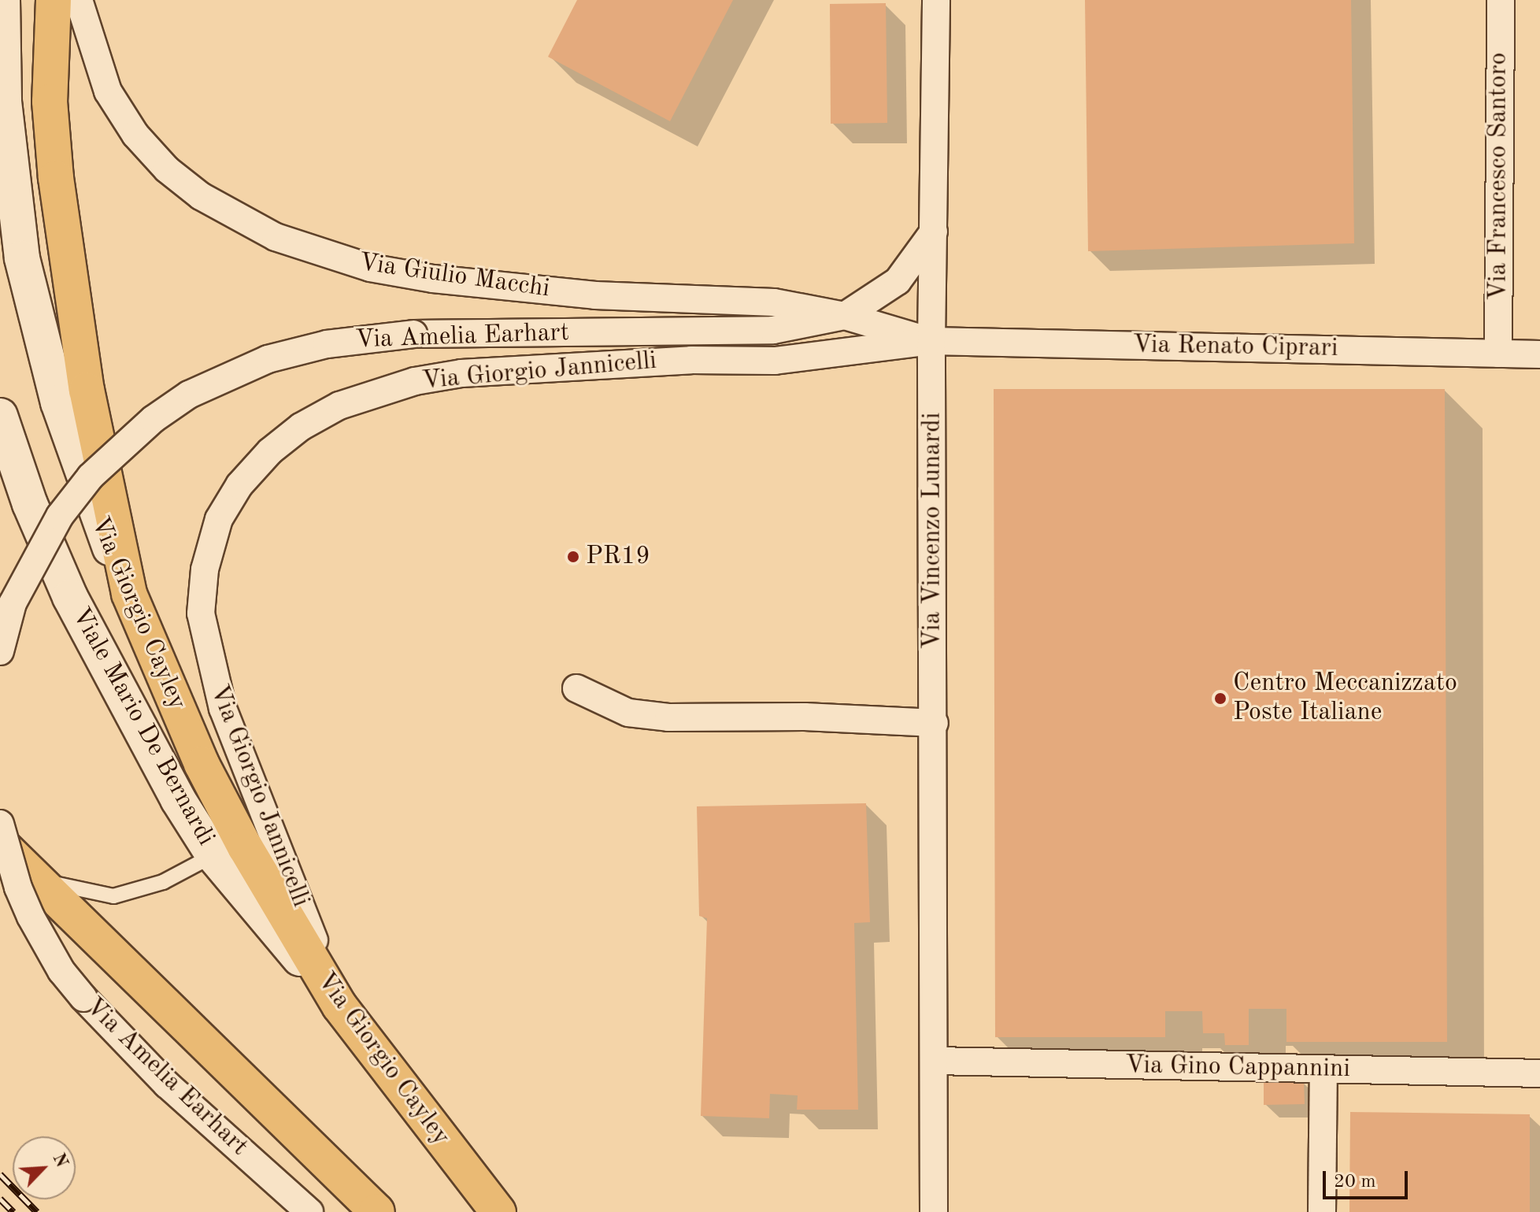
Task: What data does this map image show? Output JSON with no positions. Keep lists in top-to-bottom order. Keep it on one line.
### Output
{"streets":{"main road":["Via Giorgio Cayley","Viale Mario De Bernardi"],"street":["Via Francesco Santoro","Via Giulio Macchi","Via Amelia Earhart","Via Renato Ciprari","Via Giorgio Jannicelli","Via Vincenzo Lunardi","Via Gino Cappannini"]},"crossings":[["Via Francesco Santoro","Via Renato Ciprari"],["Via Giulio Macchi","Via Amelia Earhart"],["Via Giulio Macchi","Via Renato Ciprari"],["Via Giulio Macchi","Via Giorgio Jannicelli"],["Via Giulio Macchi","Via Vincenzo Lunardi"],["Via Renato Ciprari","Via Giorgio Jannicelli"],["Via Renato Ciprari","Via Vincenzo Lunardi"],["Via Giorgio Jannicelli","Via Vincenzo Lunardi"],["Via Giorgio Jannicelli","Via Giorgio Cayley"],["Via Giorgio Jannicelli","Viale Mario De Bernardi"],["Via Vincenzo Lunardi","Via Gino Cappannini"],["Via Giorgio Cayley","Viale Mario De Bernardi"]],"places":["PR19","Centro Meccanizzato Poste Italiane"],"scale_bar":"20 m","north":"top right"}
